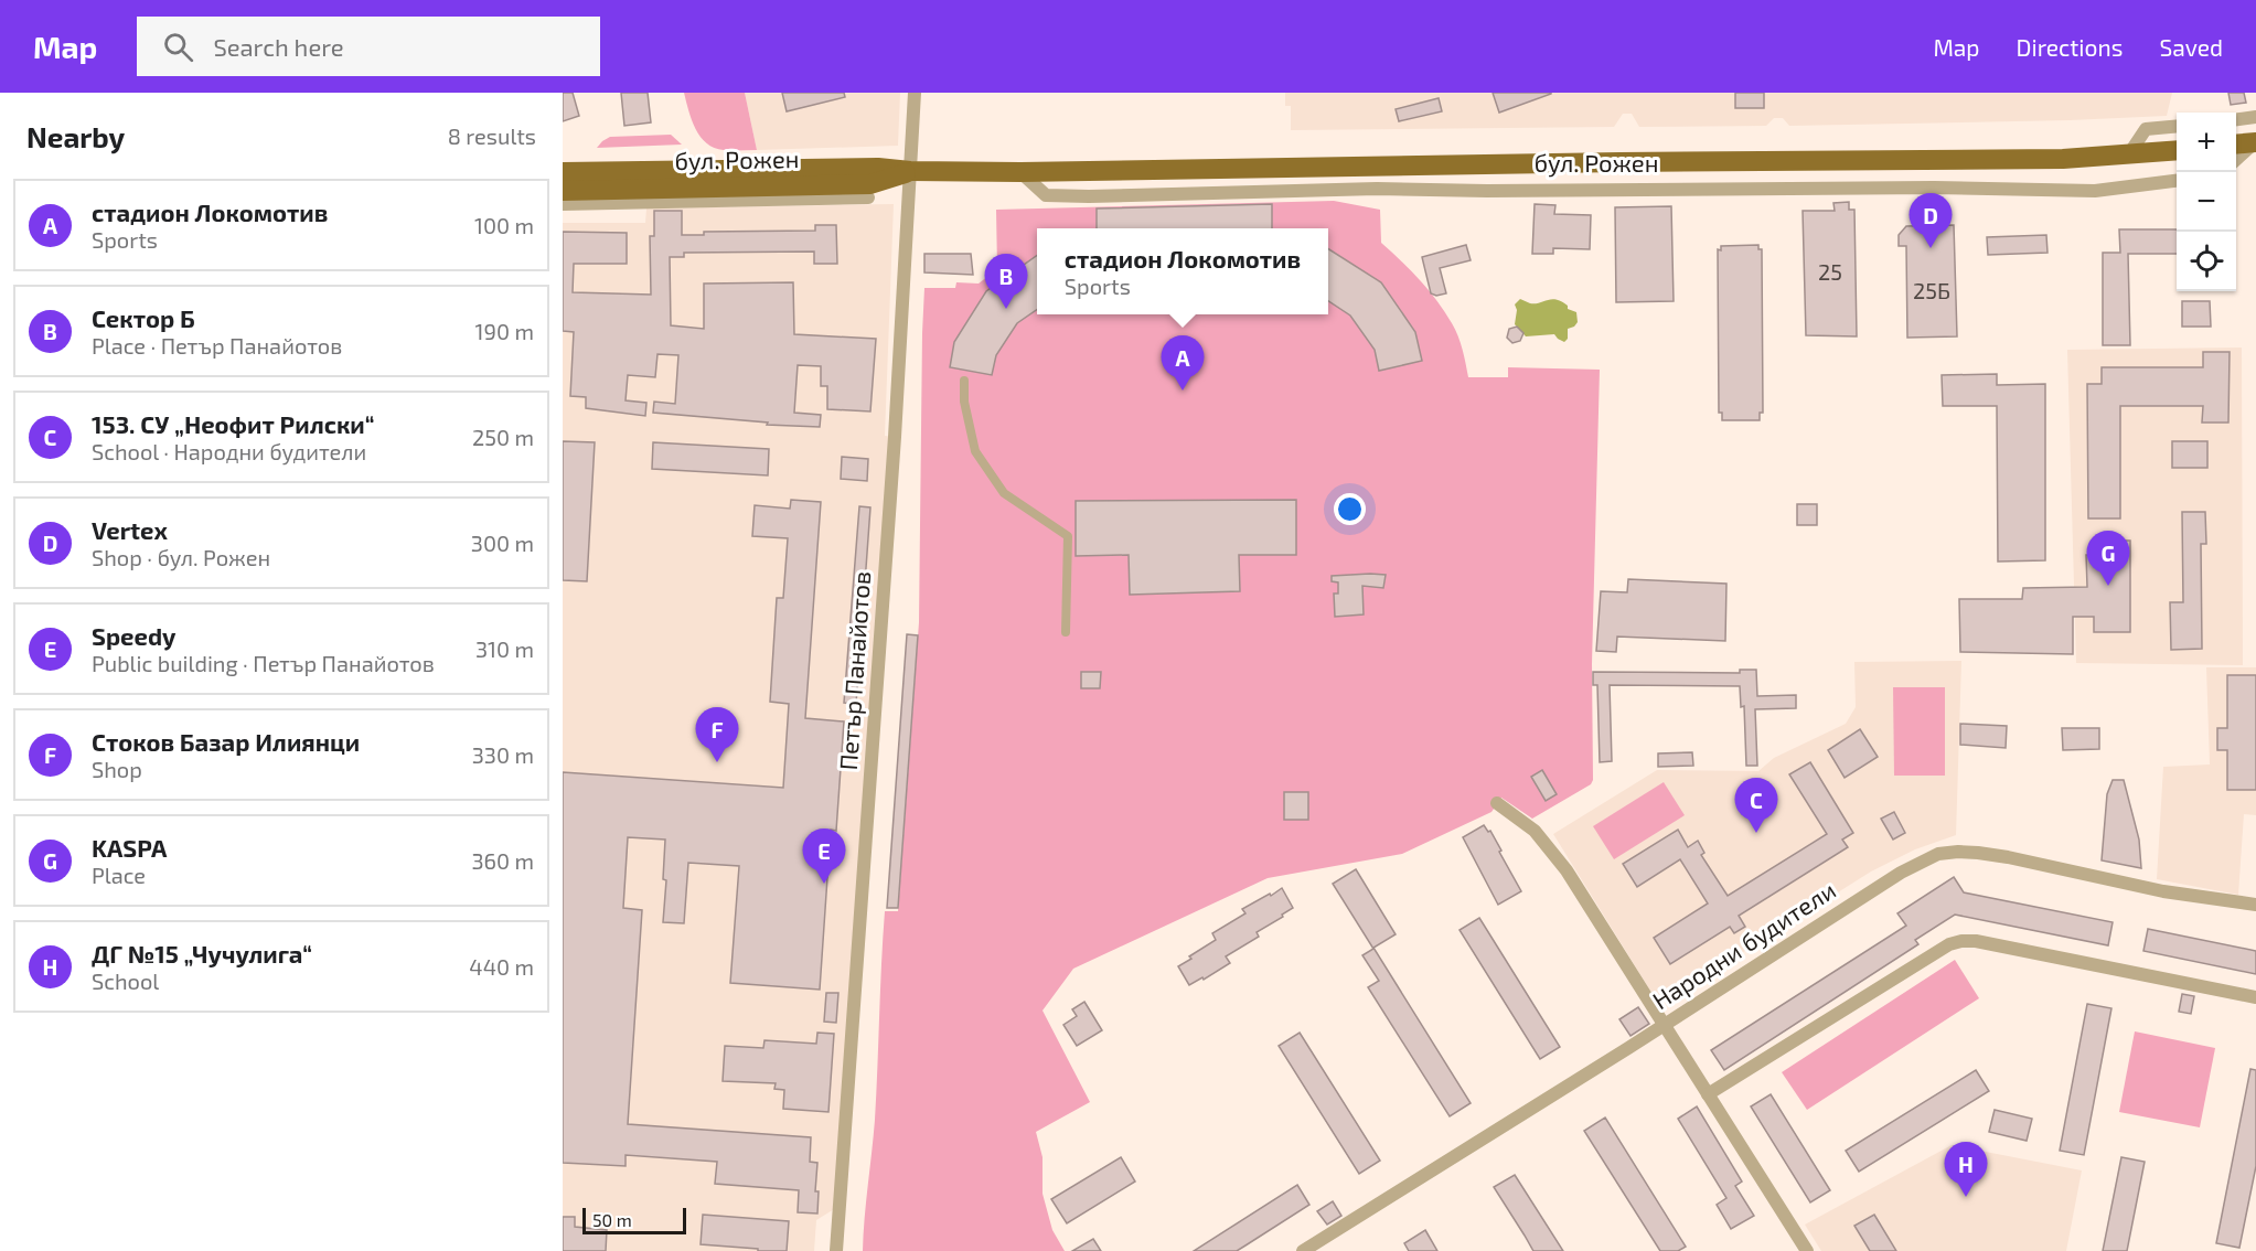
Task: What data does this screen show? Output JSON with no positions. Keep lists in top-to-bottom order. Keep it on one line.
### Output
{"streets":{"main road":["бул. Рожен"],"street":["Петър Панайотов","Народни будители"]},"crossings":[["бул. Рожен","Петър Панайотов"]],"house_numbers":["25","25Б"],"scale_bar":"50 m","page":{"header":"Map","search":"Search here","nav":["Map","Directions","Saved"],"heading":["Nearby","8 results"],"map_buttons":["+","−"],"list":[{"mark":"A","name":"стадион Локомотив","note":"Sports","value":"100 m"},{"mark":"B","name":"Сектор Б","note":"Place · Петър Панайотов","value":"190 m"},{"mark":"C","name":"153. СУ „Неофит Рилски“","note":"School · Народни будители","value":"250 m"},{"mark":"D","name":"Vertex","note":"Shop · бул. Рожен","value":"300 m"},{"mark":"E","name":"Speedy","note":"Public building · Петър Панайотов","value":"310 m"},{"mark":"F","name":"Стоков Базар Илиянци","note":"Shop","value":"330 m"},{"mark":"G","name":"KASPA","note":"Place","value":"360 m"},{"mark":"H","name":"ДГ №15 „Чучулига“","note":"School","value":"440 m"}],"pins":["D","B","A","G","F","C","E","H"],"popup":["стадион Локомотив","Sports"],"scale":"50 m"}}
